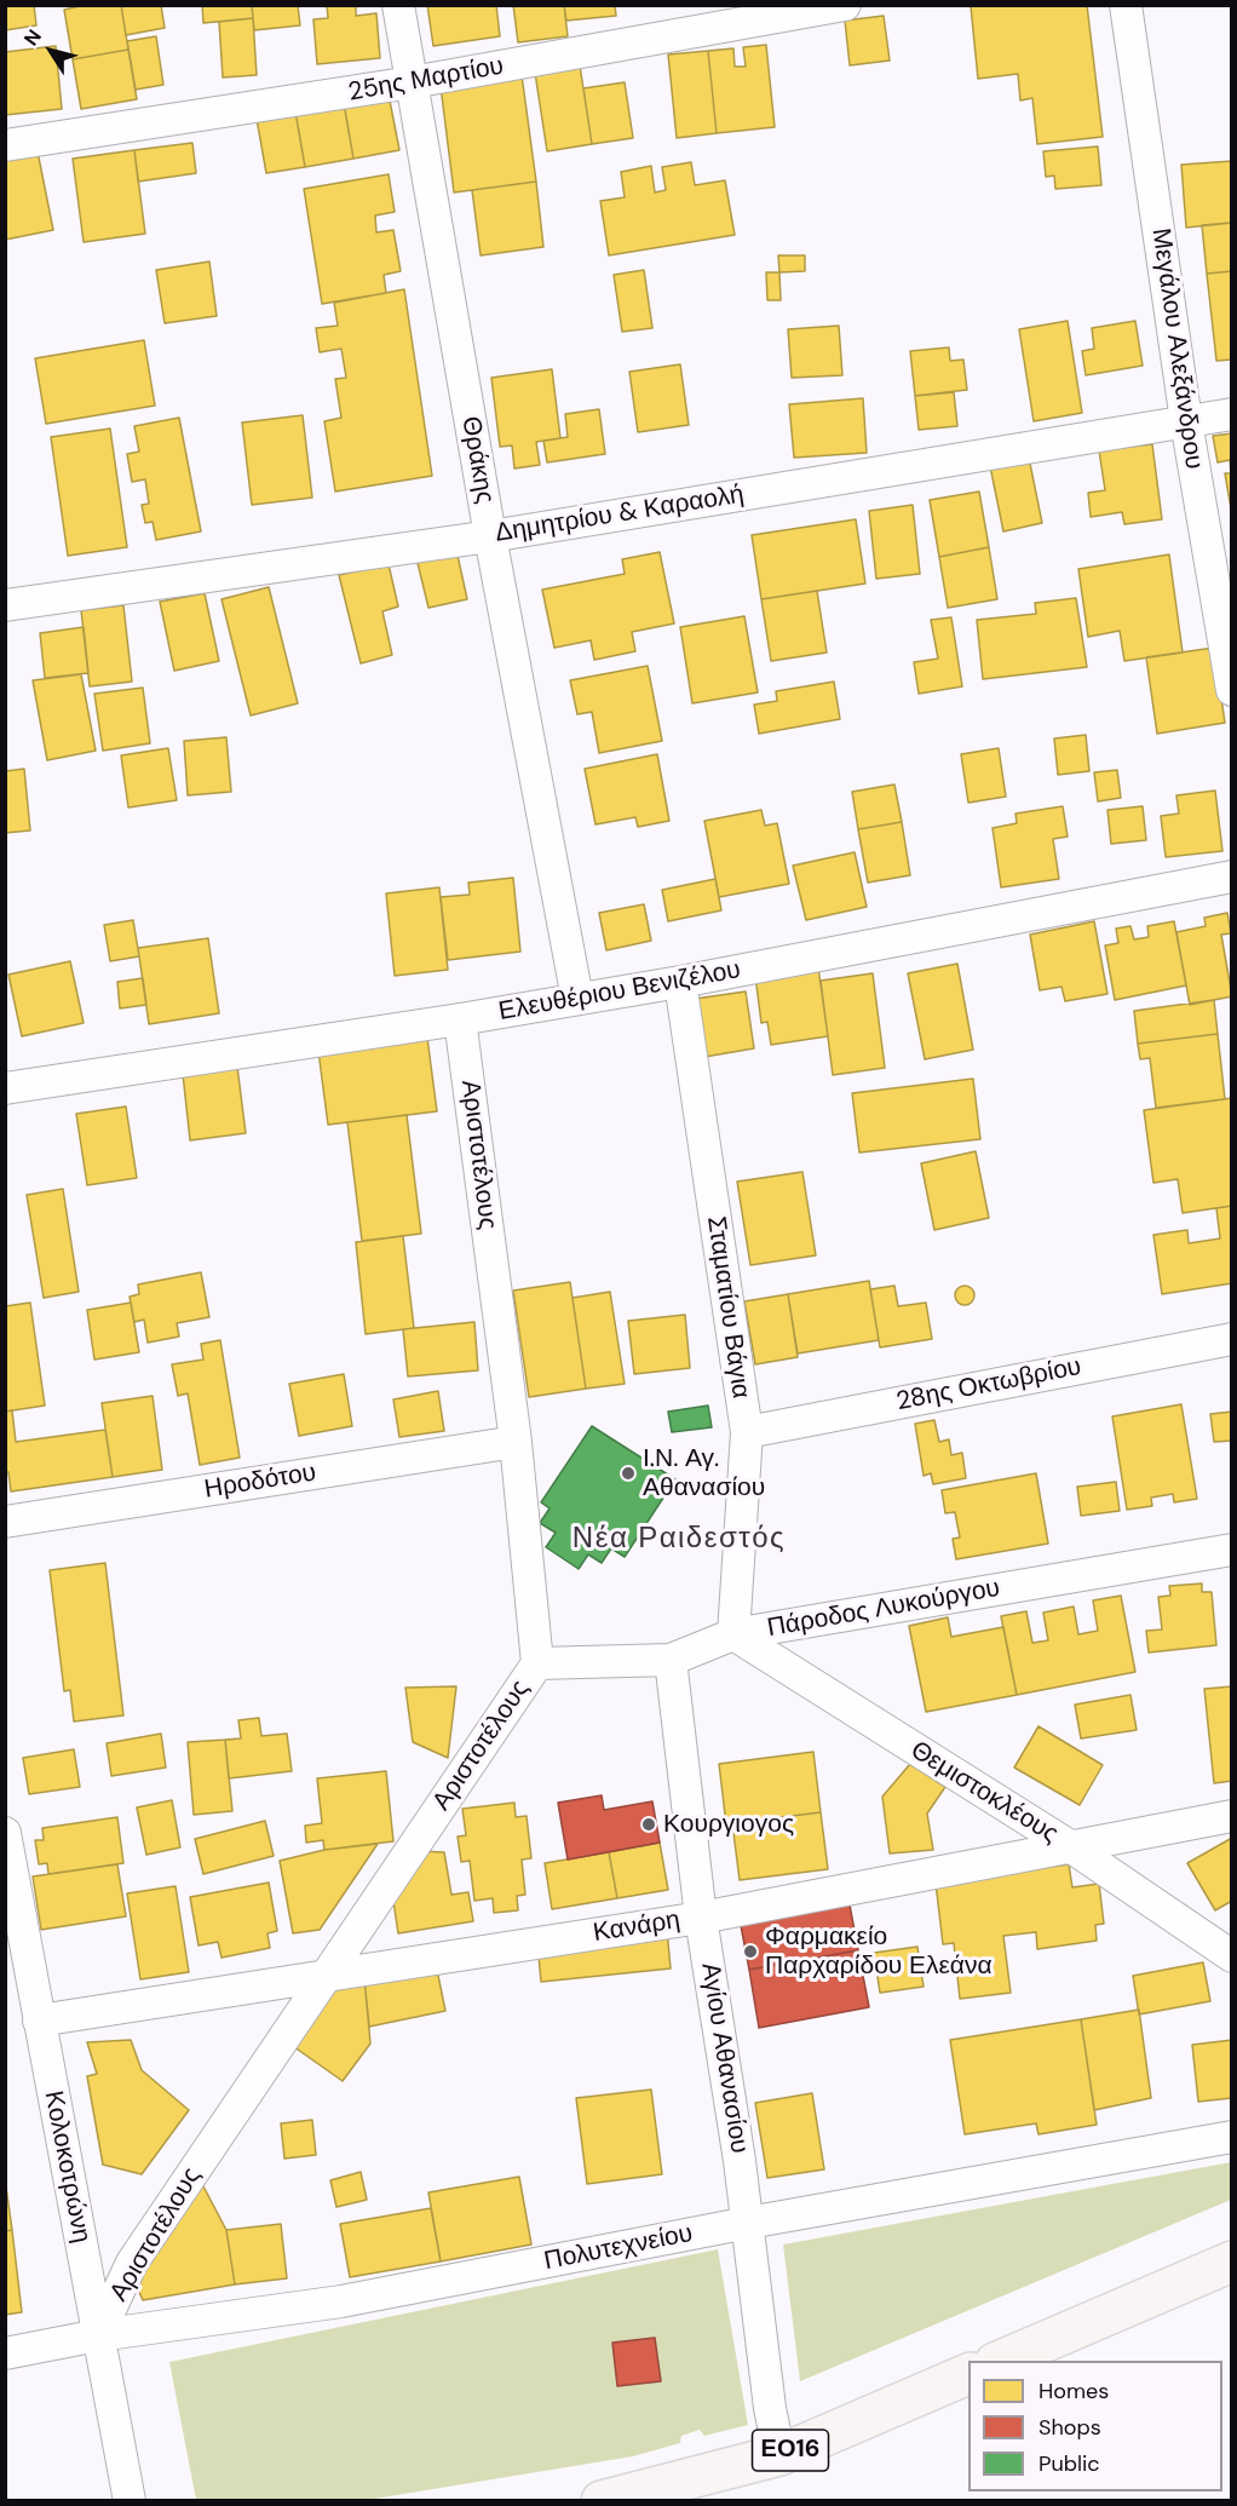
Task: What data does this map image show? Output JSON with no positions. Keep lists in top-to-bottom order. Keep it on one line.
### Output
{"streets":{"main road":["ΕΟ16"],"street":["25ης Μαρτίου","Μεγάλου Αλεξάνδρου","Θράκης","Δημητρίου & Καραολή","Ελευθέριου Βενιζέλου","Αριστοτέλους","Σταματίου Βάγια","28ης Οκτωβρίου","Ηροδότου","Πάροδος Λυκούργου","Θεμιστοκλέους","Κανάρη","Αγίου Αθανασίου","Κολοκοτρώνη","Πολυτεχνείου"]},"crossings":[["25ης Μαρτίου","Θράκης"],["Μεγάλου Αλεξάνδρου","Δημητρίου & Καραολή"],["Θράκης","Δημητρίου & Καραολή"],["Θράκης","Ελευθέριου Βενιζέλου"],["Ελευθέριου Βενιζέλου","Αριστοτέλους"],["Ελευθέριου Βενιζέλου","Σταματίου Βάγια"],["Αριστοτέλους","Ηροδότου"],["Αριστοτέλους","Πάροδος Λυκούργου"],["Αριστοτέλους","Κανάρη"],["Αριστοτέλους","Κολοκοτρώνη"],["Αριστοτέλους","Πολυτεχνείου"],["Σταματίου Βάγια","28ης Οκτωβρίου"],["Σταματίου Βάγια","Πάροδος Λυκούργου"],["Σταματίου Βάγια","Θεμιστοκλέους"],["Πάροδος Λυκούργου","Θεμιστοκλέους"],["Πάροδος Λυκούργου","Αγίου Αθανασίου"],["Θεμιστοκλέους","Κανάρη"],["Κανάρη","Αγίου Αθανασίου"],["Κανάρη","Κολοκοτρώνη"],["Αγίου Αθανασίου","Πολυτεχνείου"],["Αγίου Αθανασίου","ΕΟ16"],["Κολοκοτρώνη","Πολυτεχνείου"]],"districts":["Νέα Ραιδεστός"],"places":["Ι.Ν. Αγ. Αθανασίου","Κουργιογος","Φαρμακείο Παρχαρίδου Ελεάνα"],"legend":["Homes","Shops","Public"],"north":"top left"}
